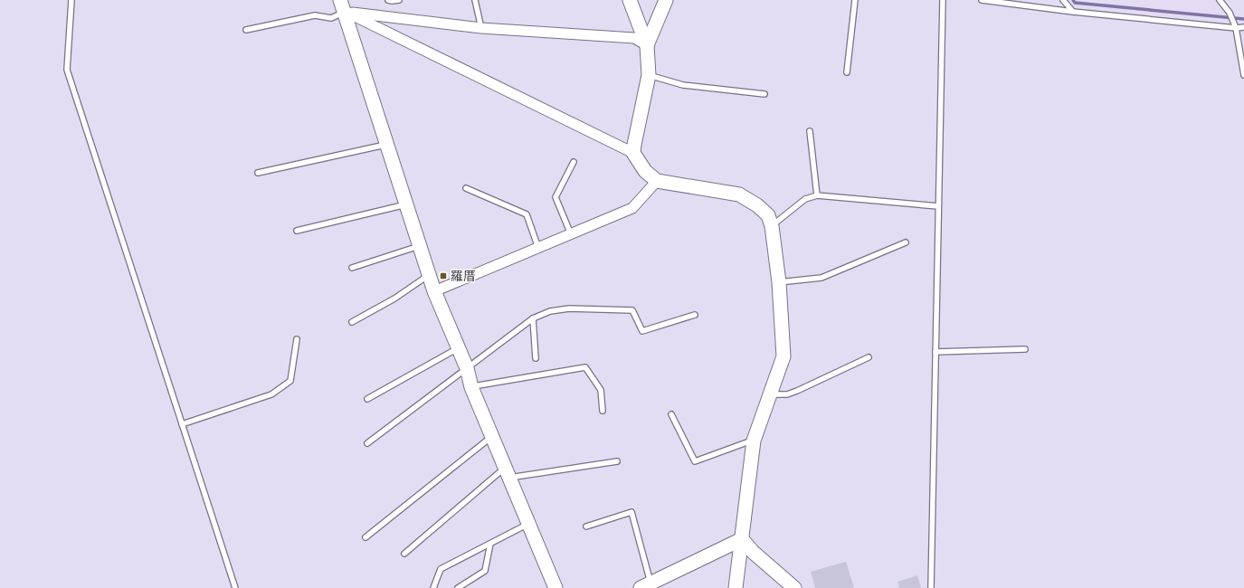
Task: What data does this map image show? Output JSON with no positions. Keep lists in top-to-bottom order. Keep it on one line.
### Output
{"places":{"transit":["羅厝"]}}
